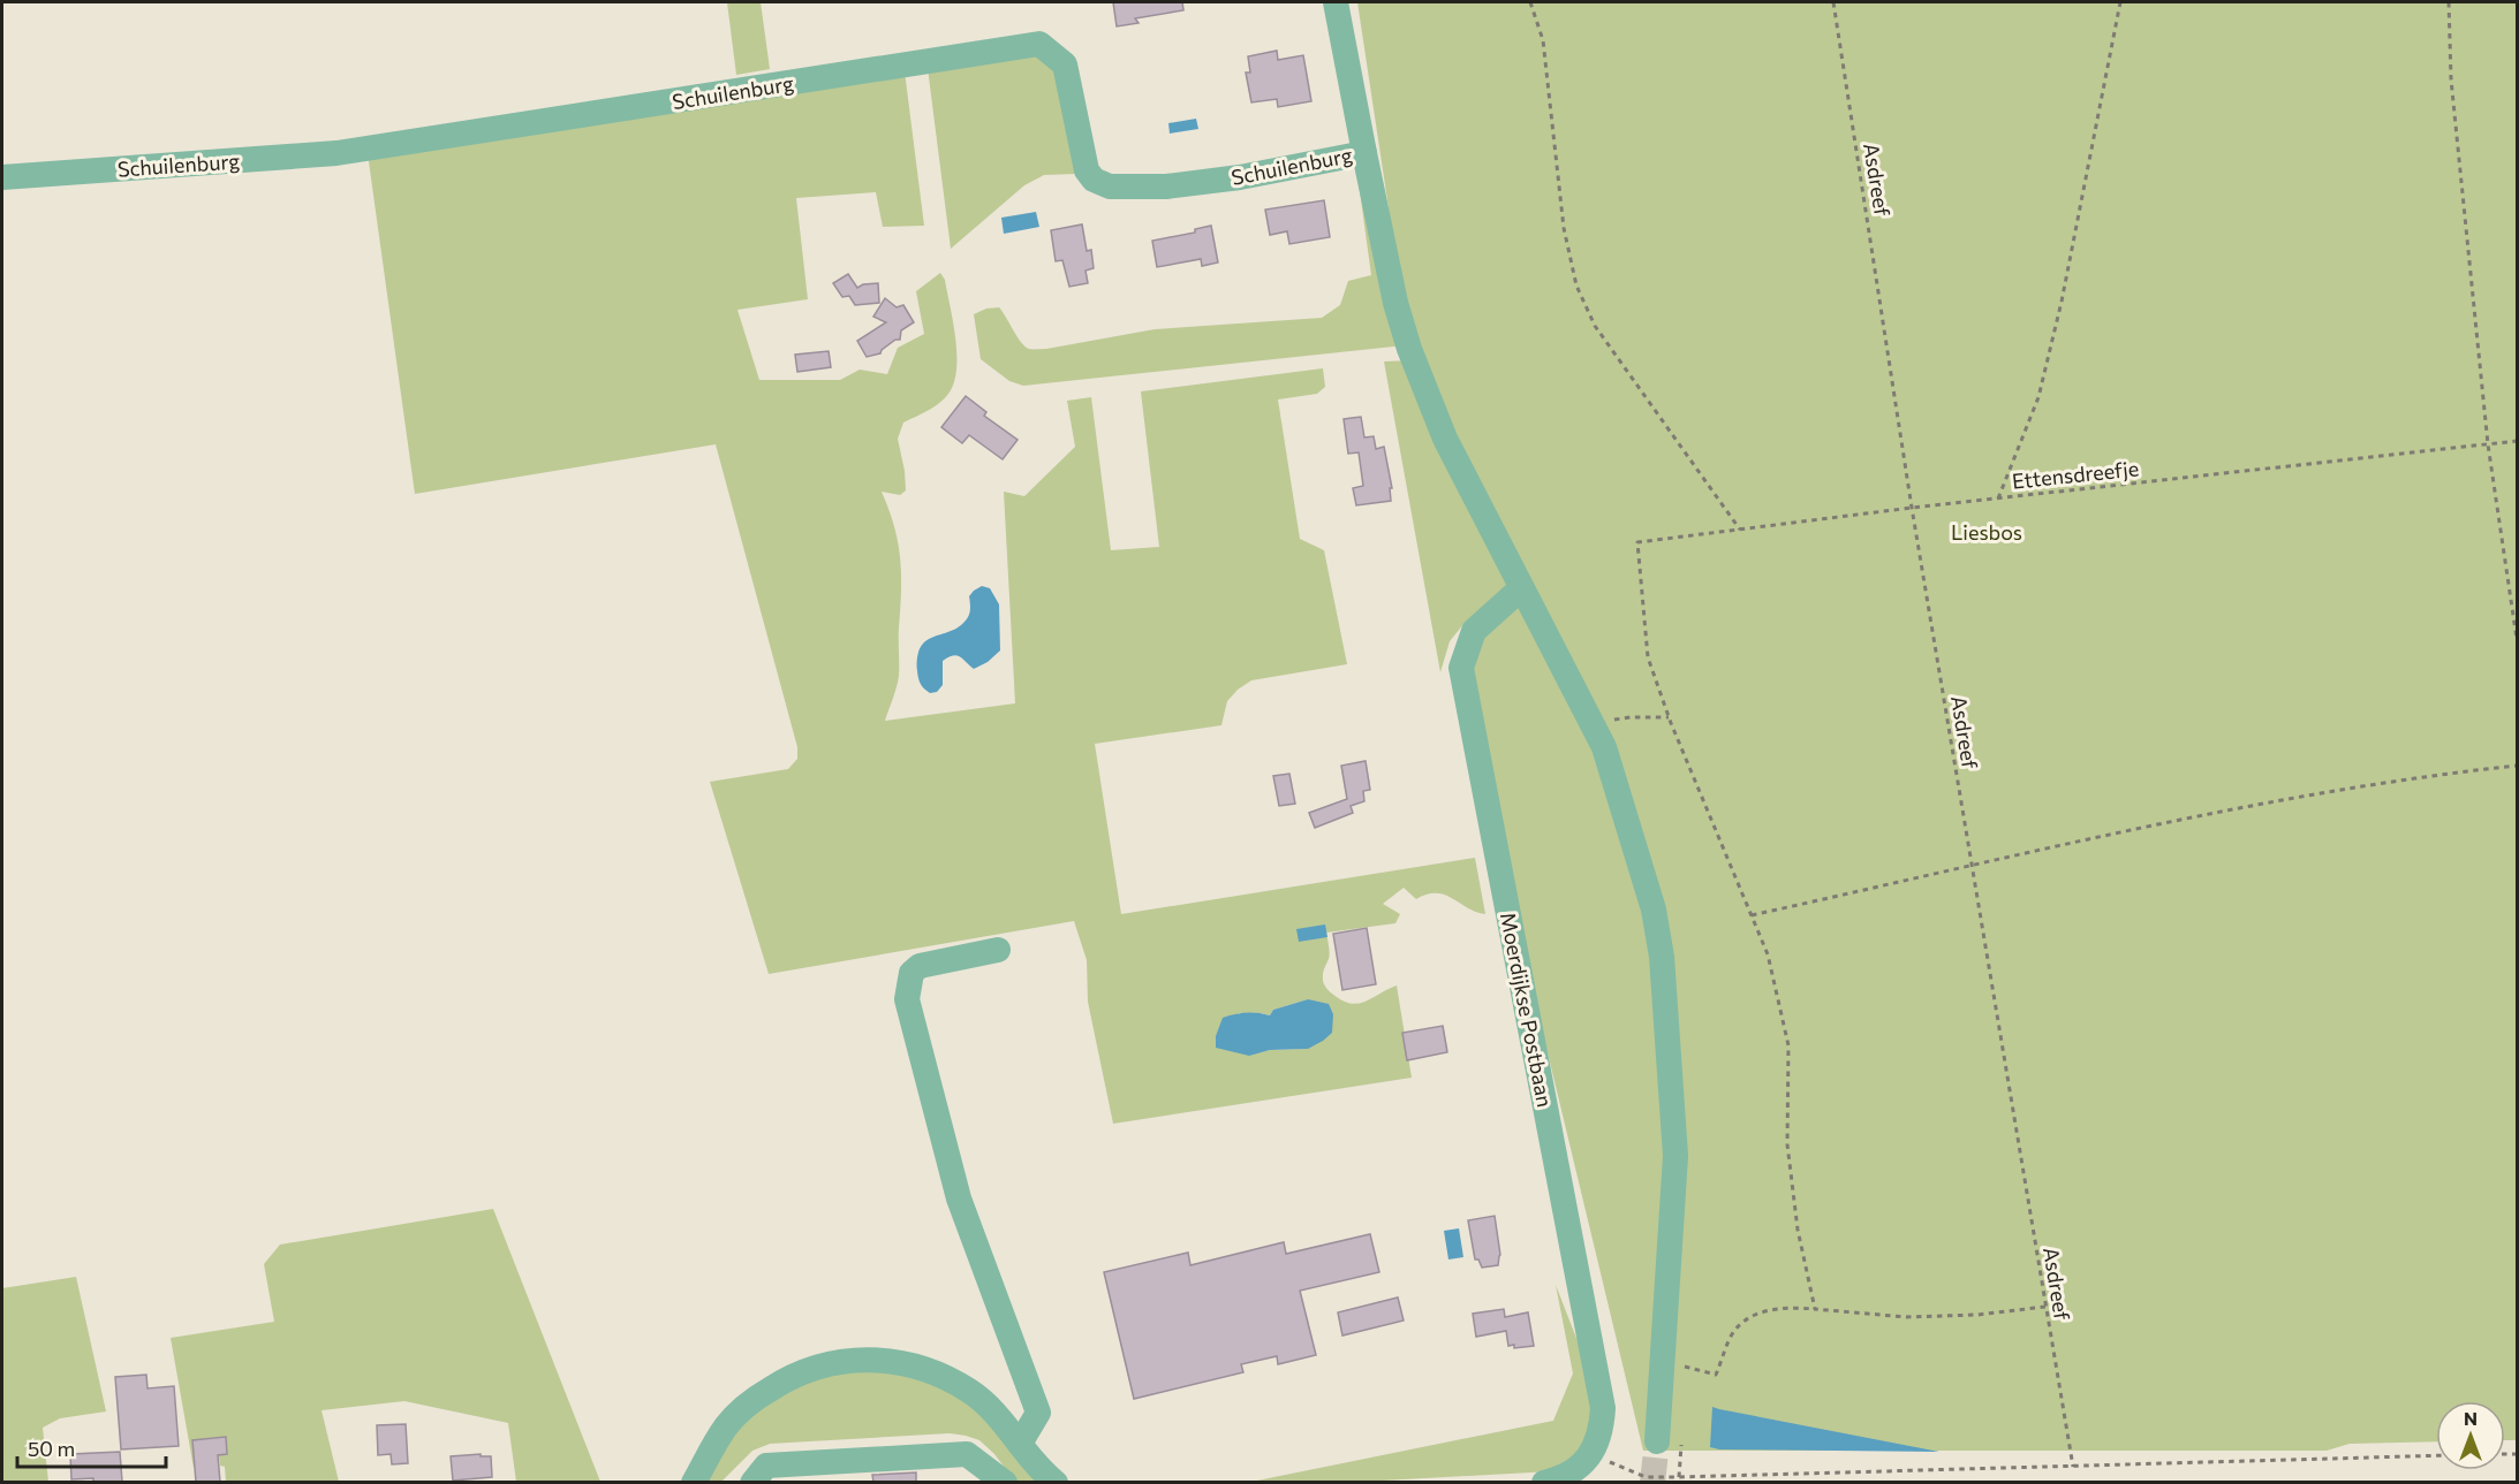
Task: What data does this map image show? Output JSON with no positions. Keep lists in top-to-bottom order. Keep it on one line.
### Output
{"streets":{"street":["Schuilenburg","Moerdijkse Postbaan"],"path":["Asdreef","Ettensdreefje"]},"crossings":[["Asdreef","Ettensdreefje"]],"parks":["Liesbos"],"scale_bar":"50 m","north":"top"}
